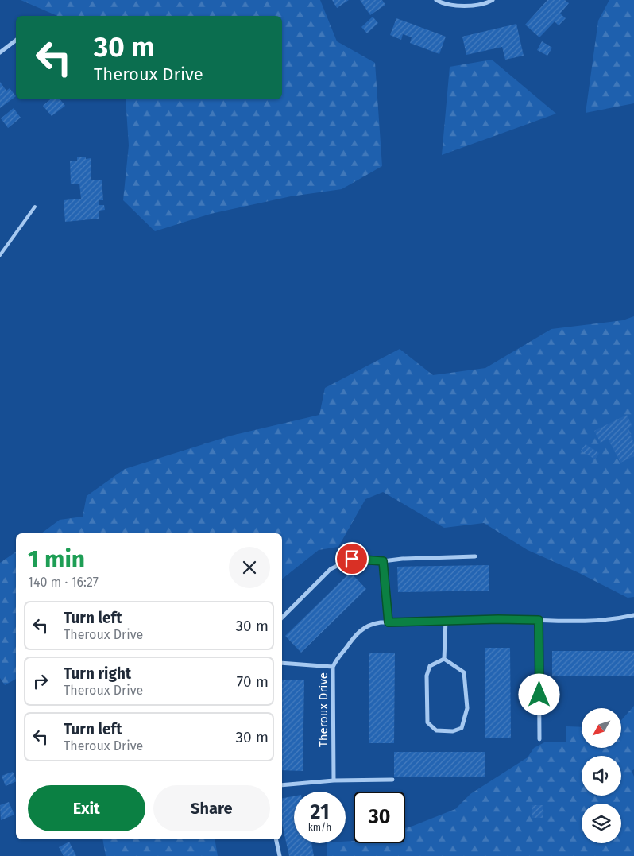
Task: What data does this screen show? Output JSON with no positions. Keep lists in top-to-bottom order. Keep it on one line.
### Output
{"streets":{"street":["Theroux Drive"]},"north":"bottom left","page":{"turn":["30 m","Theroux Drive"],"heading":["1 min","140 m · 16:27"],"list":[{"name":"Turn left","note":"Theroux Drive","value":"30 m"},{"name":"Turn right","note":"Theroux Drive","value":"70 m"},{"name":"Turn left","note":"Theroux Drive","value":"30 m"}],"buttons":["Exit","Share"],"speed":"21 km/h","limit":"30"}}
